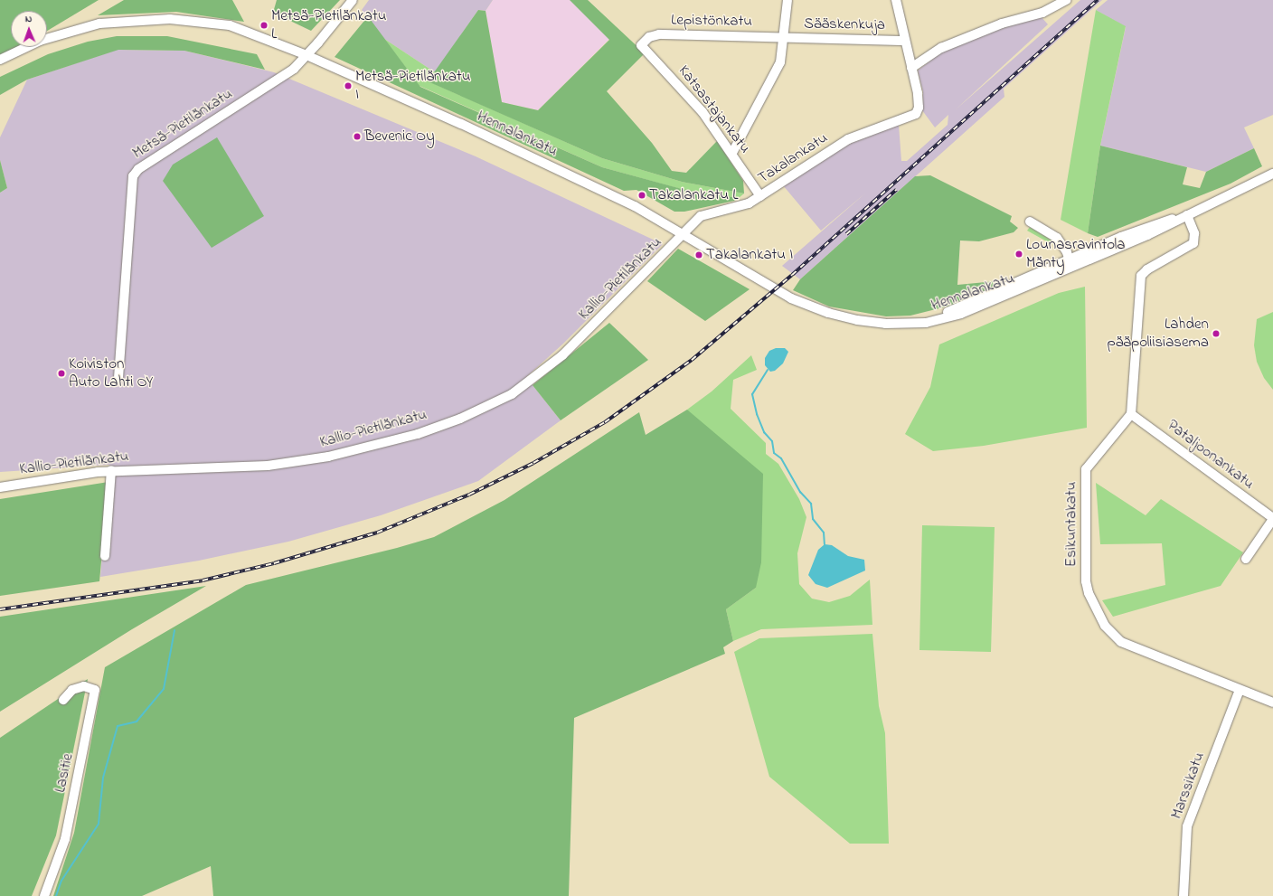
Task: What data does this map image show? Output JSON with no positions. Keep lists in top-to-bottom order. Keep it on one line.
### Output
{"streets":{"street":["Lepistönkatu","Sääskenkuja","Katsastajankatu","Metsä-Pietilänkatu","Hennalankatu","Takalankatu","Kallio-Pietilänkatu","Pataljoonankatu","Esikuntakatu","Lasitie","Marssikatu"]},"crossings":[["Lepistönkatu","Sääskenkuja"],["Lepistönkatu","Katsastajankatu"],["Katsastajankatu","Takalankatu"],["Metsä-Pietilänkatu","Hennalankatu"],["Hennalankatu","Takalankatu"],["Hennalankatu","Kallio-Pietilänkatu"],["Takalankatu","Kallio-Pietilänkatu"],["Pataljoonankatu","Esikuntakatu"],["Esikuntakatu","Marssikatu"]],"places":["Metsä-Pietilänkatu L","Metsä-Pietilänkatu I","Bevenic Oy","Takalankatu L","Lounasravintola Mänty","Takalankatu I","Lahden pääpoliisiasema","Koiviston Auto Lahti OY"],"north":"top"}
